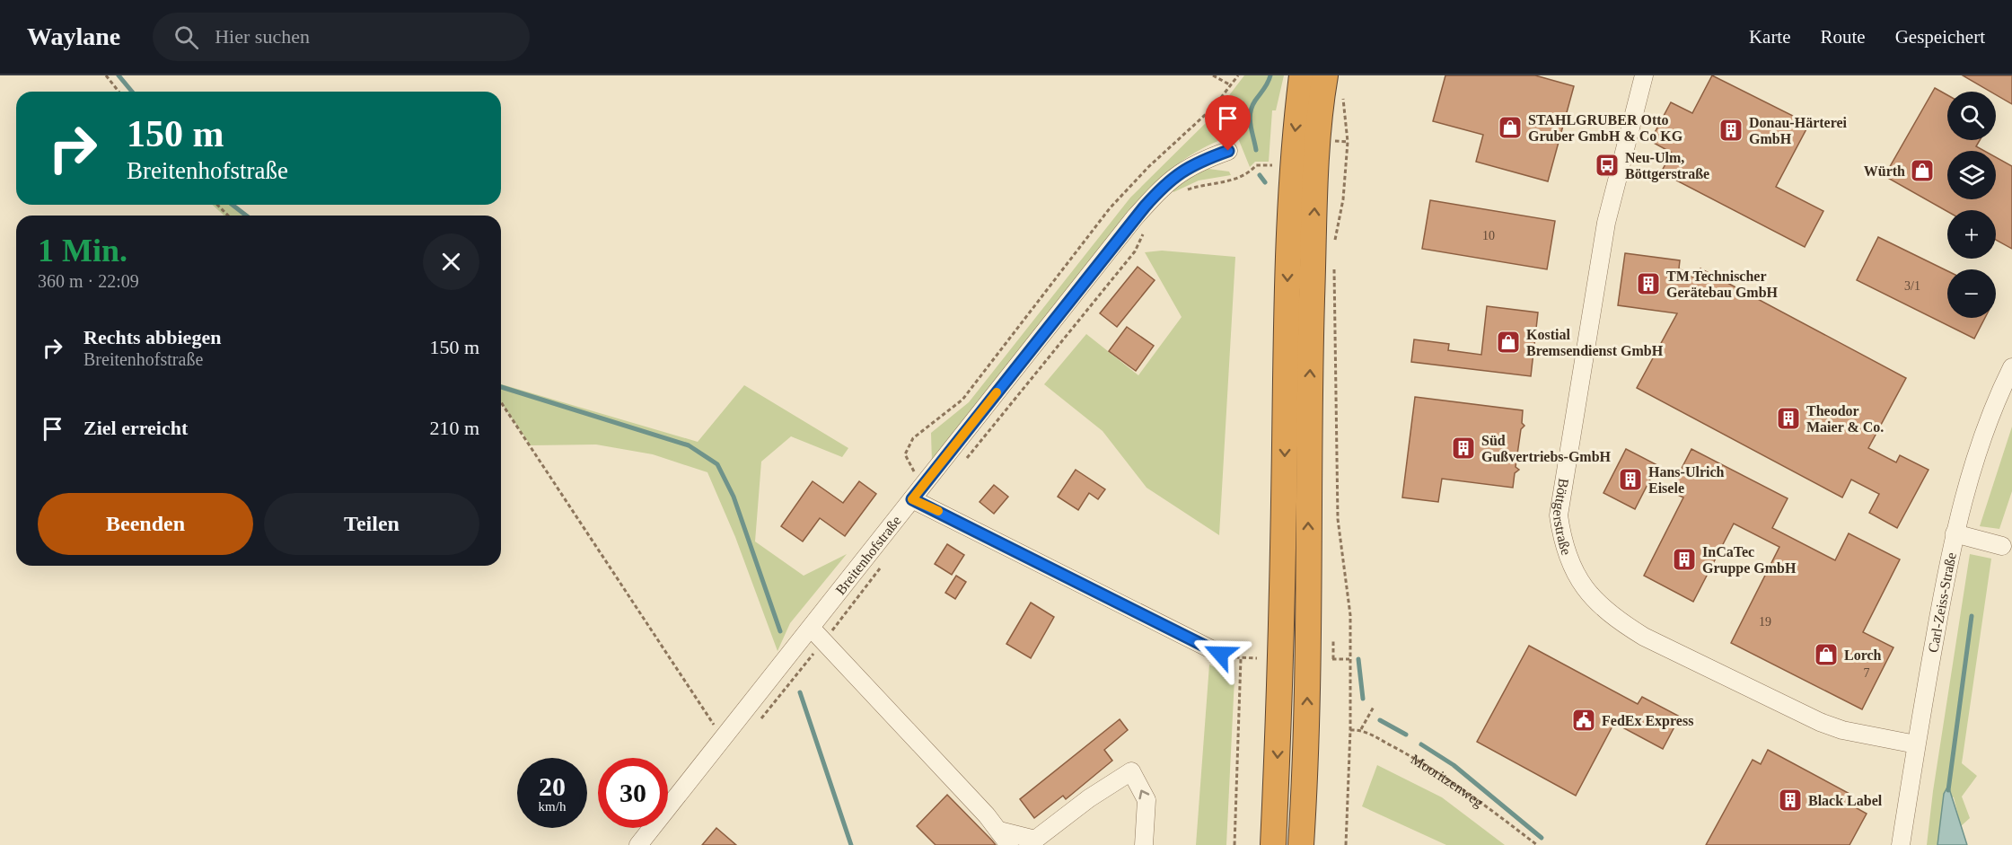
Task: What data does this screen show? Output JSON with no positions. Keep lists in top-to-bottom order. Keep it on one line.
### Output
{"streets":{"street":["Böttgerstraße","Breitenhofstraße","Carl-Zeiss-Straße"],"path":["Mooritzenweg"]},"crossings":[["Böttgerstraße","Carl-Zeiss-Straße"]],"places":{"shop":["STAHLGRUBER Otto Gruber GmbH & Co KG","Würth","Kostial Bremsendienst GmbH","Lorch"],"building":["Donau-Härterei GmbH","TM Technischer Gerätebau GmbH","Theodor Maier & Co.","Süd Gußvertriebs-GmbH","Hans-Ulrich Eisele","InCaTec Gruppe GmbH","Black Label"],"bus stop":["Neu-Ulm, Böttgerstraße"],"public building":["FedEx Express"]},"house_numbers":["10","3/1","19","7"],"page":{"header":"Waylane","search":"Hier suchen","nav":["Karte","Route","Gespeichert"],"map_buttons":["+","−"],"turn":["150 m","Breitenhofstraße"],"heading":["1 Min.","360 m · 22:09"],"list":[{"name":"Rechts abbiegen","note":"Breitenhofstraße","value":"150 m"},{"name":"Ziel erreicht","value":"210 m"}],"buttons":["Beenden","Teilen"],"speed":"20 km/h","limit":"30"}}
